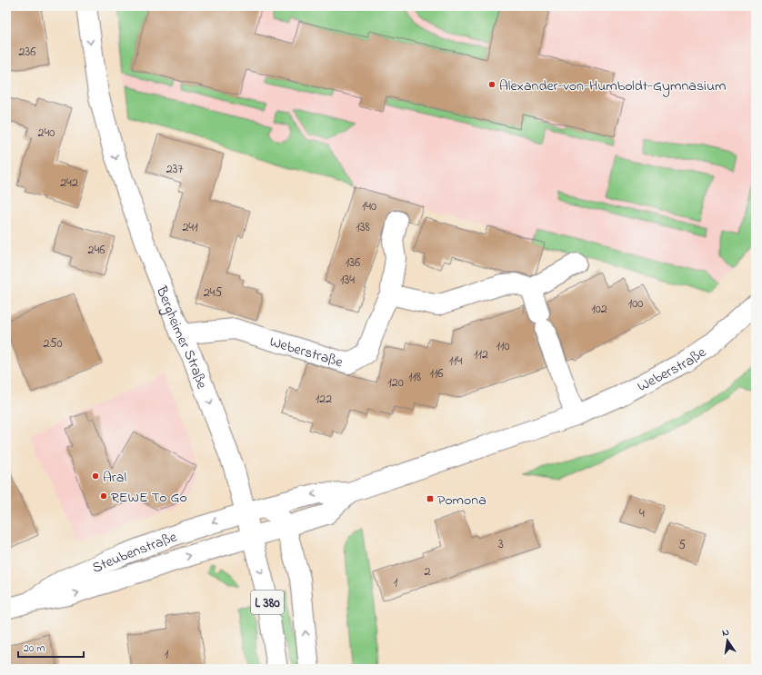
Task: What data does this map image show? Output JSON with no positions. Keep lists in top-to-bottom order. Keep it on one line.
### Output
{"streets":{"main road":["Bergheimer Straße","Weberstraße","Steubenstraße","L 380"]},"crossings":[["Bergheimer Straße","Weberstraße"],["Bergheimer Straße","Steubenstraße"],["Weberstraße","Steubenstraße"],["Weberstraße","L 380"]],"one_way":["Bergheimer Straße"],"places":{"other":["Alexander-von-Humboldt-Gymnasium","Aral","REWE To Go"],"transit":["Pomona"]},"house_numbers":["236","240","237","242","140","241","138","246","136","134","245","100","102","250","110","112","114","116","118","120","122","4","3","5","2","1","1"],"scale_bar":"20 m","north":"top"}
